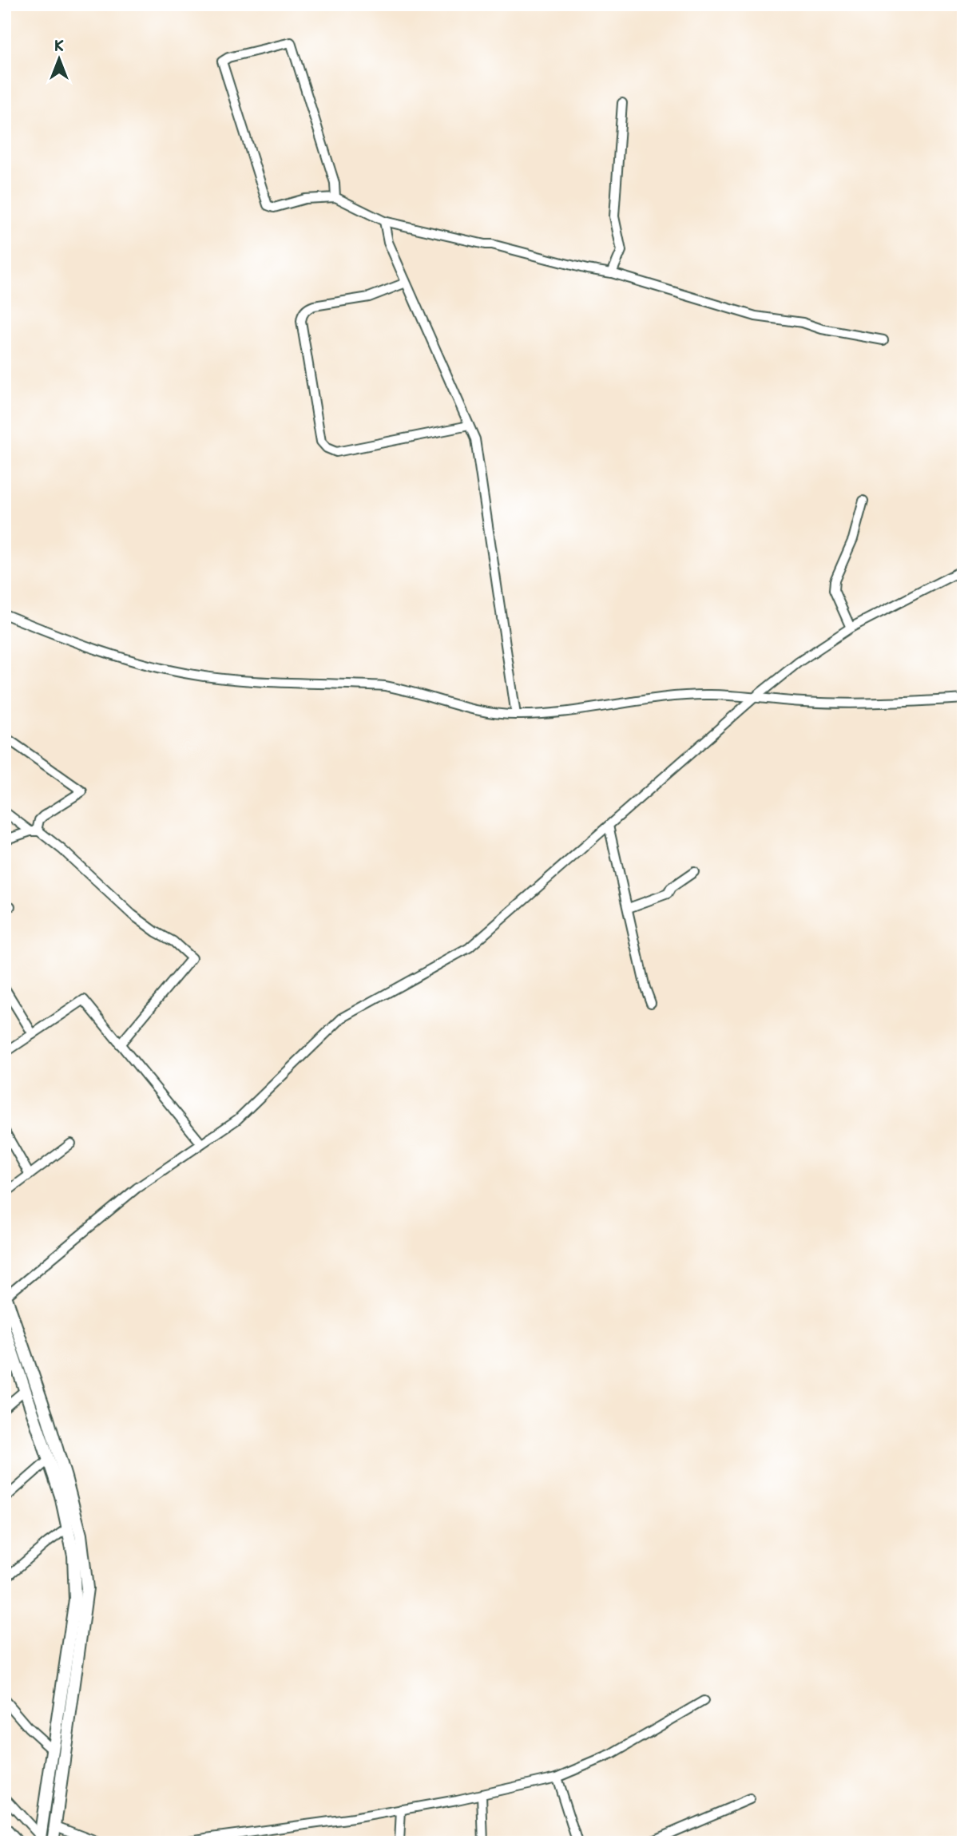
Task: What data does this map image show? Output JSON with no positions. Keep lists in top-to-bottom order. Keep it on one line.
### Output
{"north":"top"}
